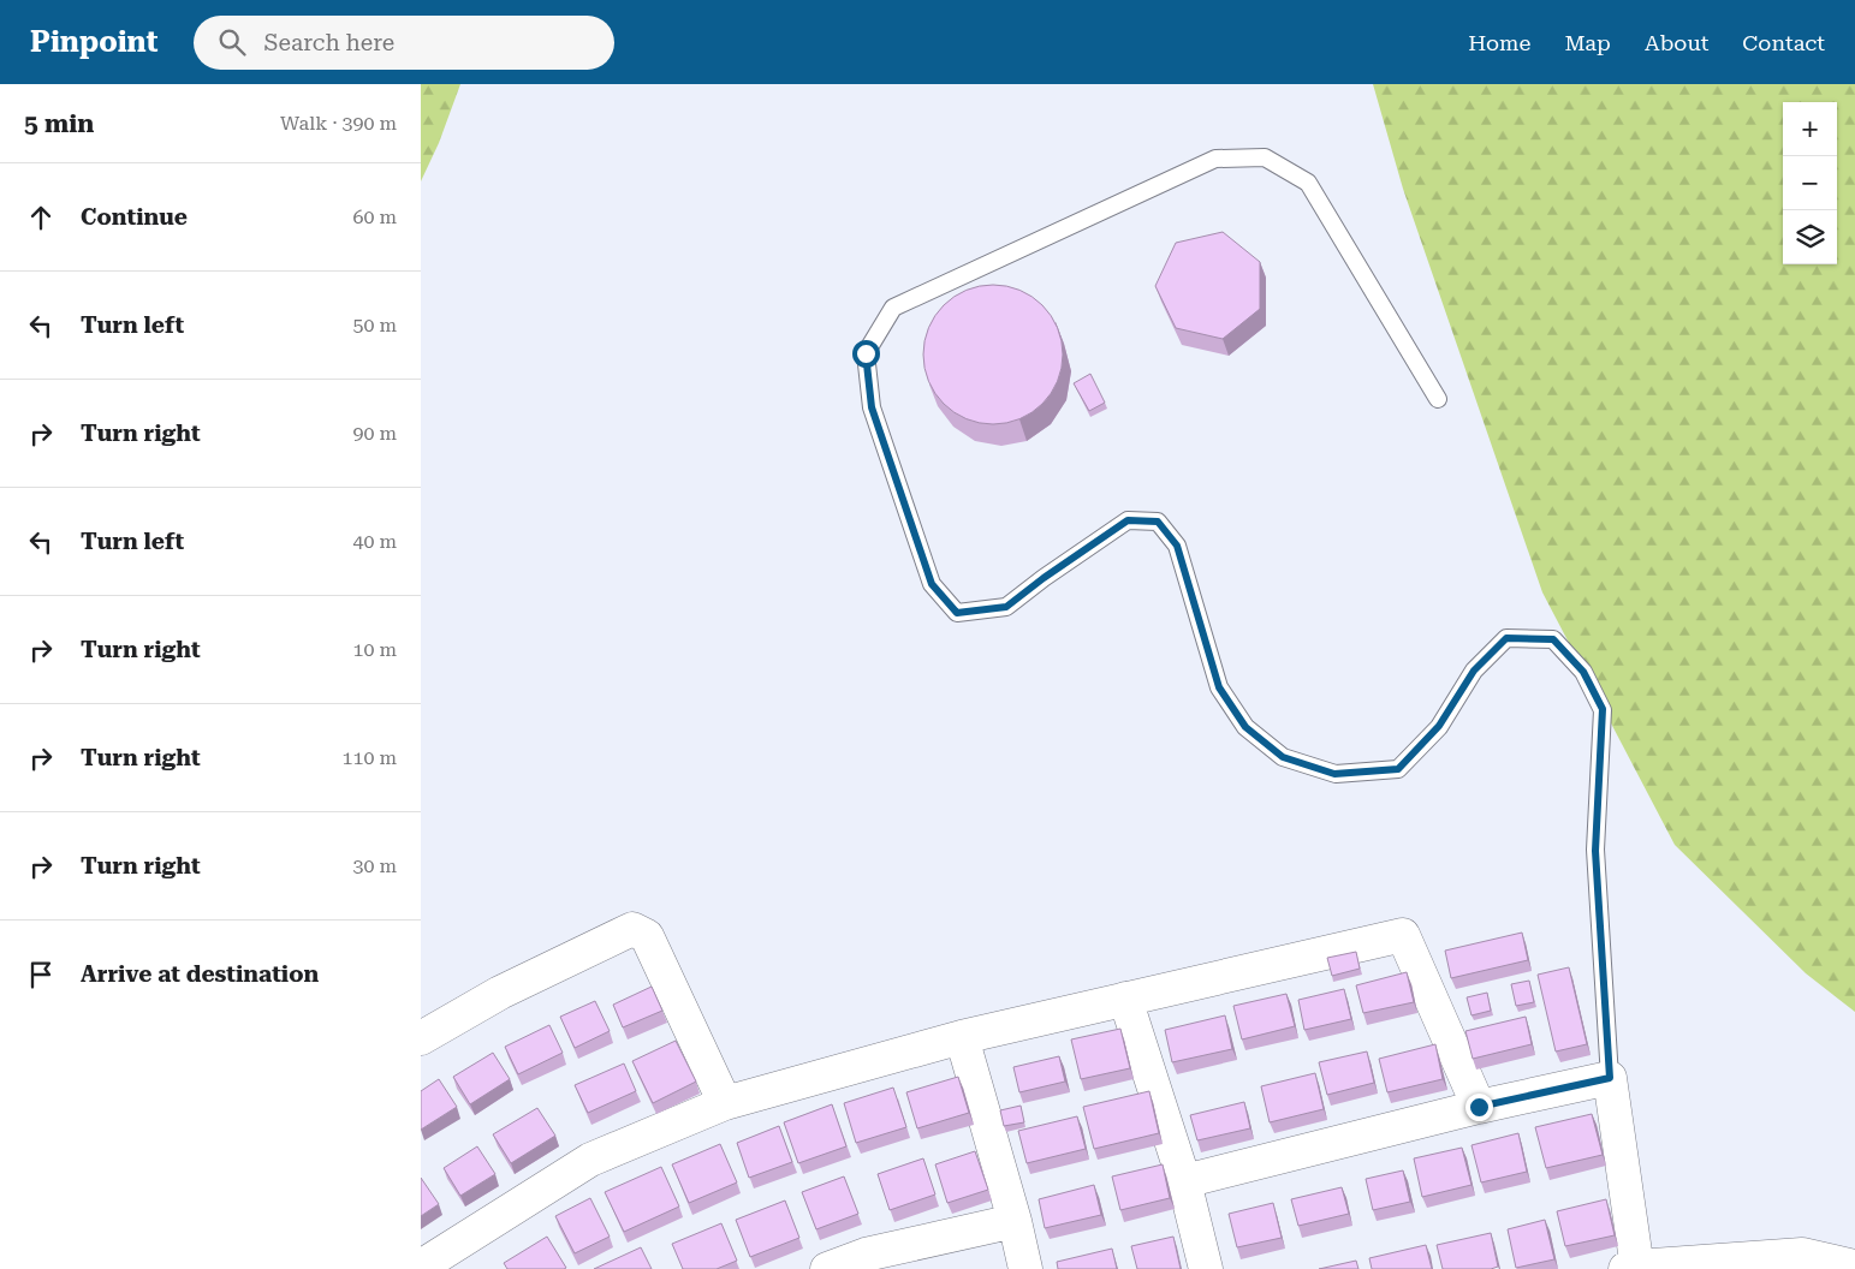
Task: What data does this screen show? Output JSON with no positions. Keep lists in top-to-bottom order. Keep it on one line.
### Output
{"page":{"header":"Pinpoint","search":"Search here","nav":["Home","Map","About","Contact"],"heading":["5 min","Walk · 390 m"],"map_buttons":["+","−"],"list":[["Continue","60 m"],["Turn left","50 m"],["Turn right","90 m"],["Turn left","40 m"],["Turn right","10 m"],["Turn right","110 m"],["Turn right","30 m"],"Arrive at destination"]}}
